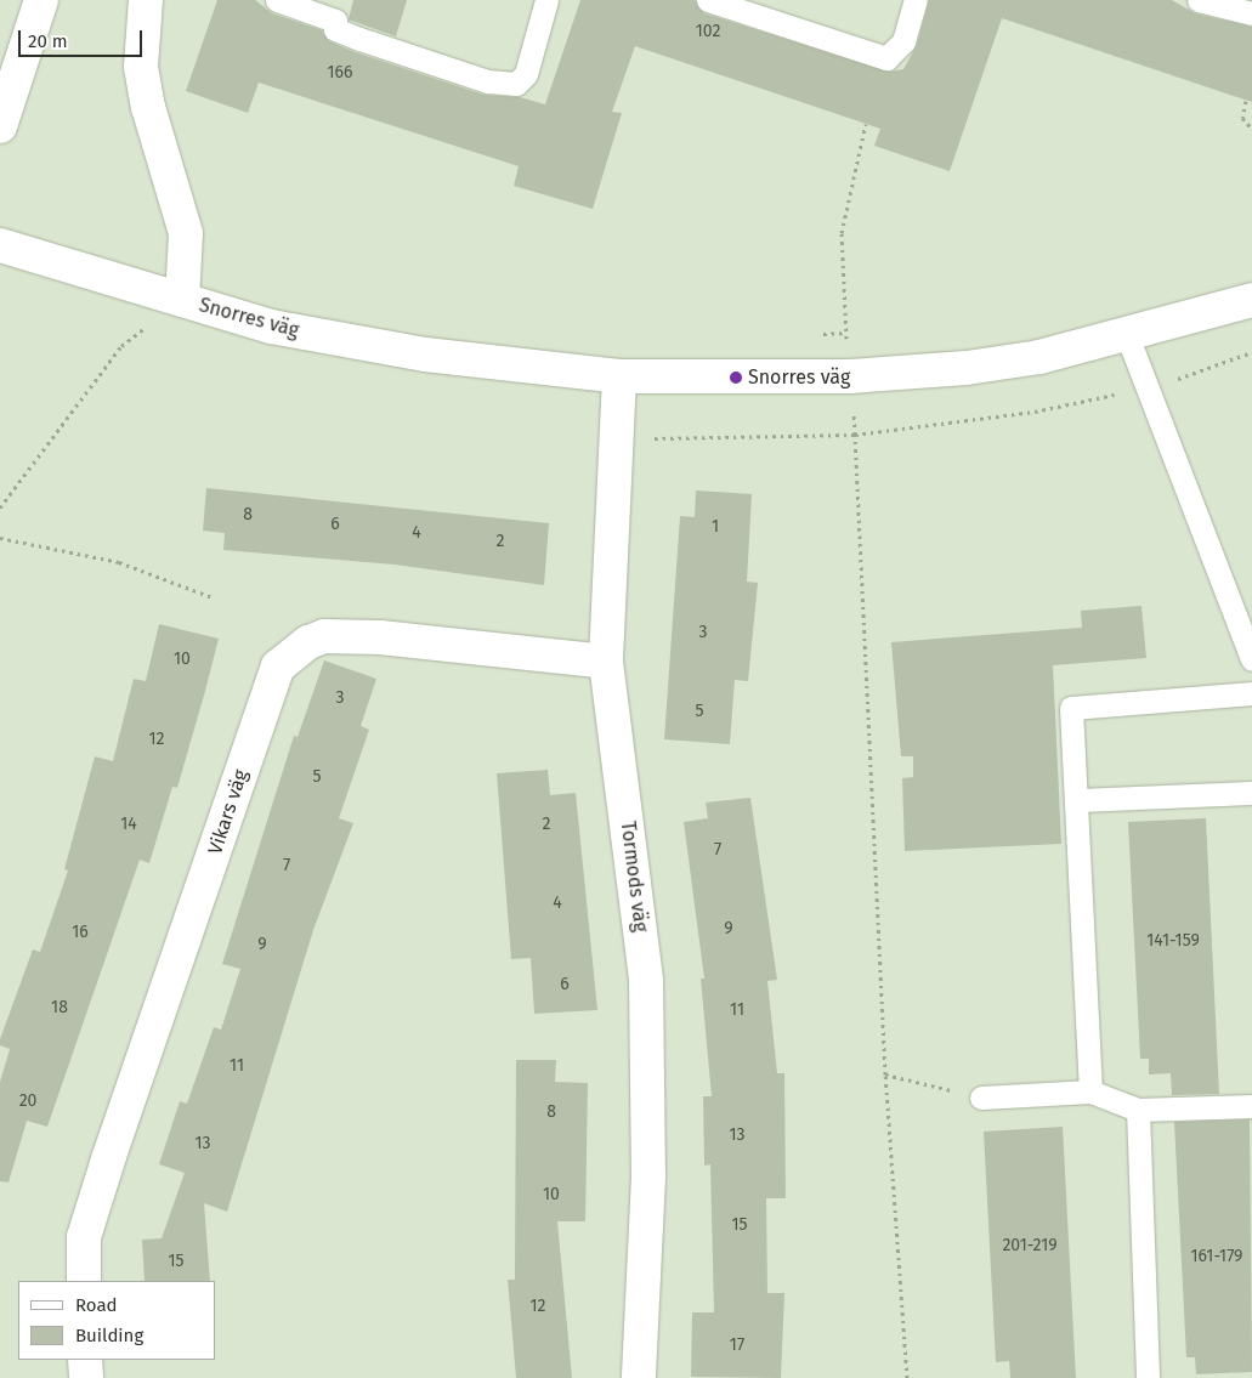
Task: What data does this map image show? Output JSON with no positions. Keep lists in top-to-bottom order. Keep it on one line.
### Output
{"streets":{"street":["Snorres väg","Vikars väg","Tormods väg"]},"crossings":[["Snorres väg","Tormods väg"],["Vikars väg","Tormods väg"]],"places":["Snorres väg"],"house_numbers":["102","166","8","6","1","4","2","3","10","3","5","12","5","14","2","7","7","4","9","16","141-159","9","6","18","11","11","20","8","13","13","10","15","201-219","161-179","15","12","17"],"legend":["Road","Building"],"scale_bar":"20 m"}
